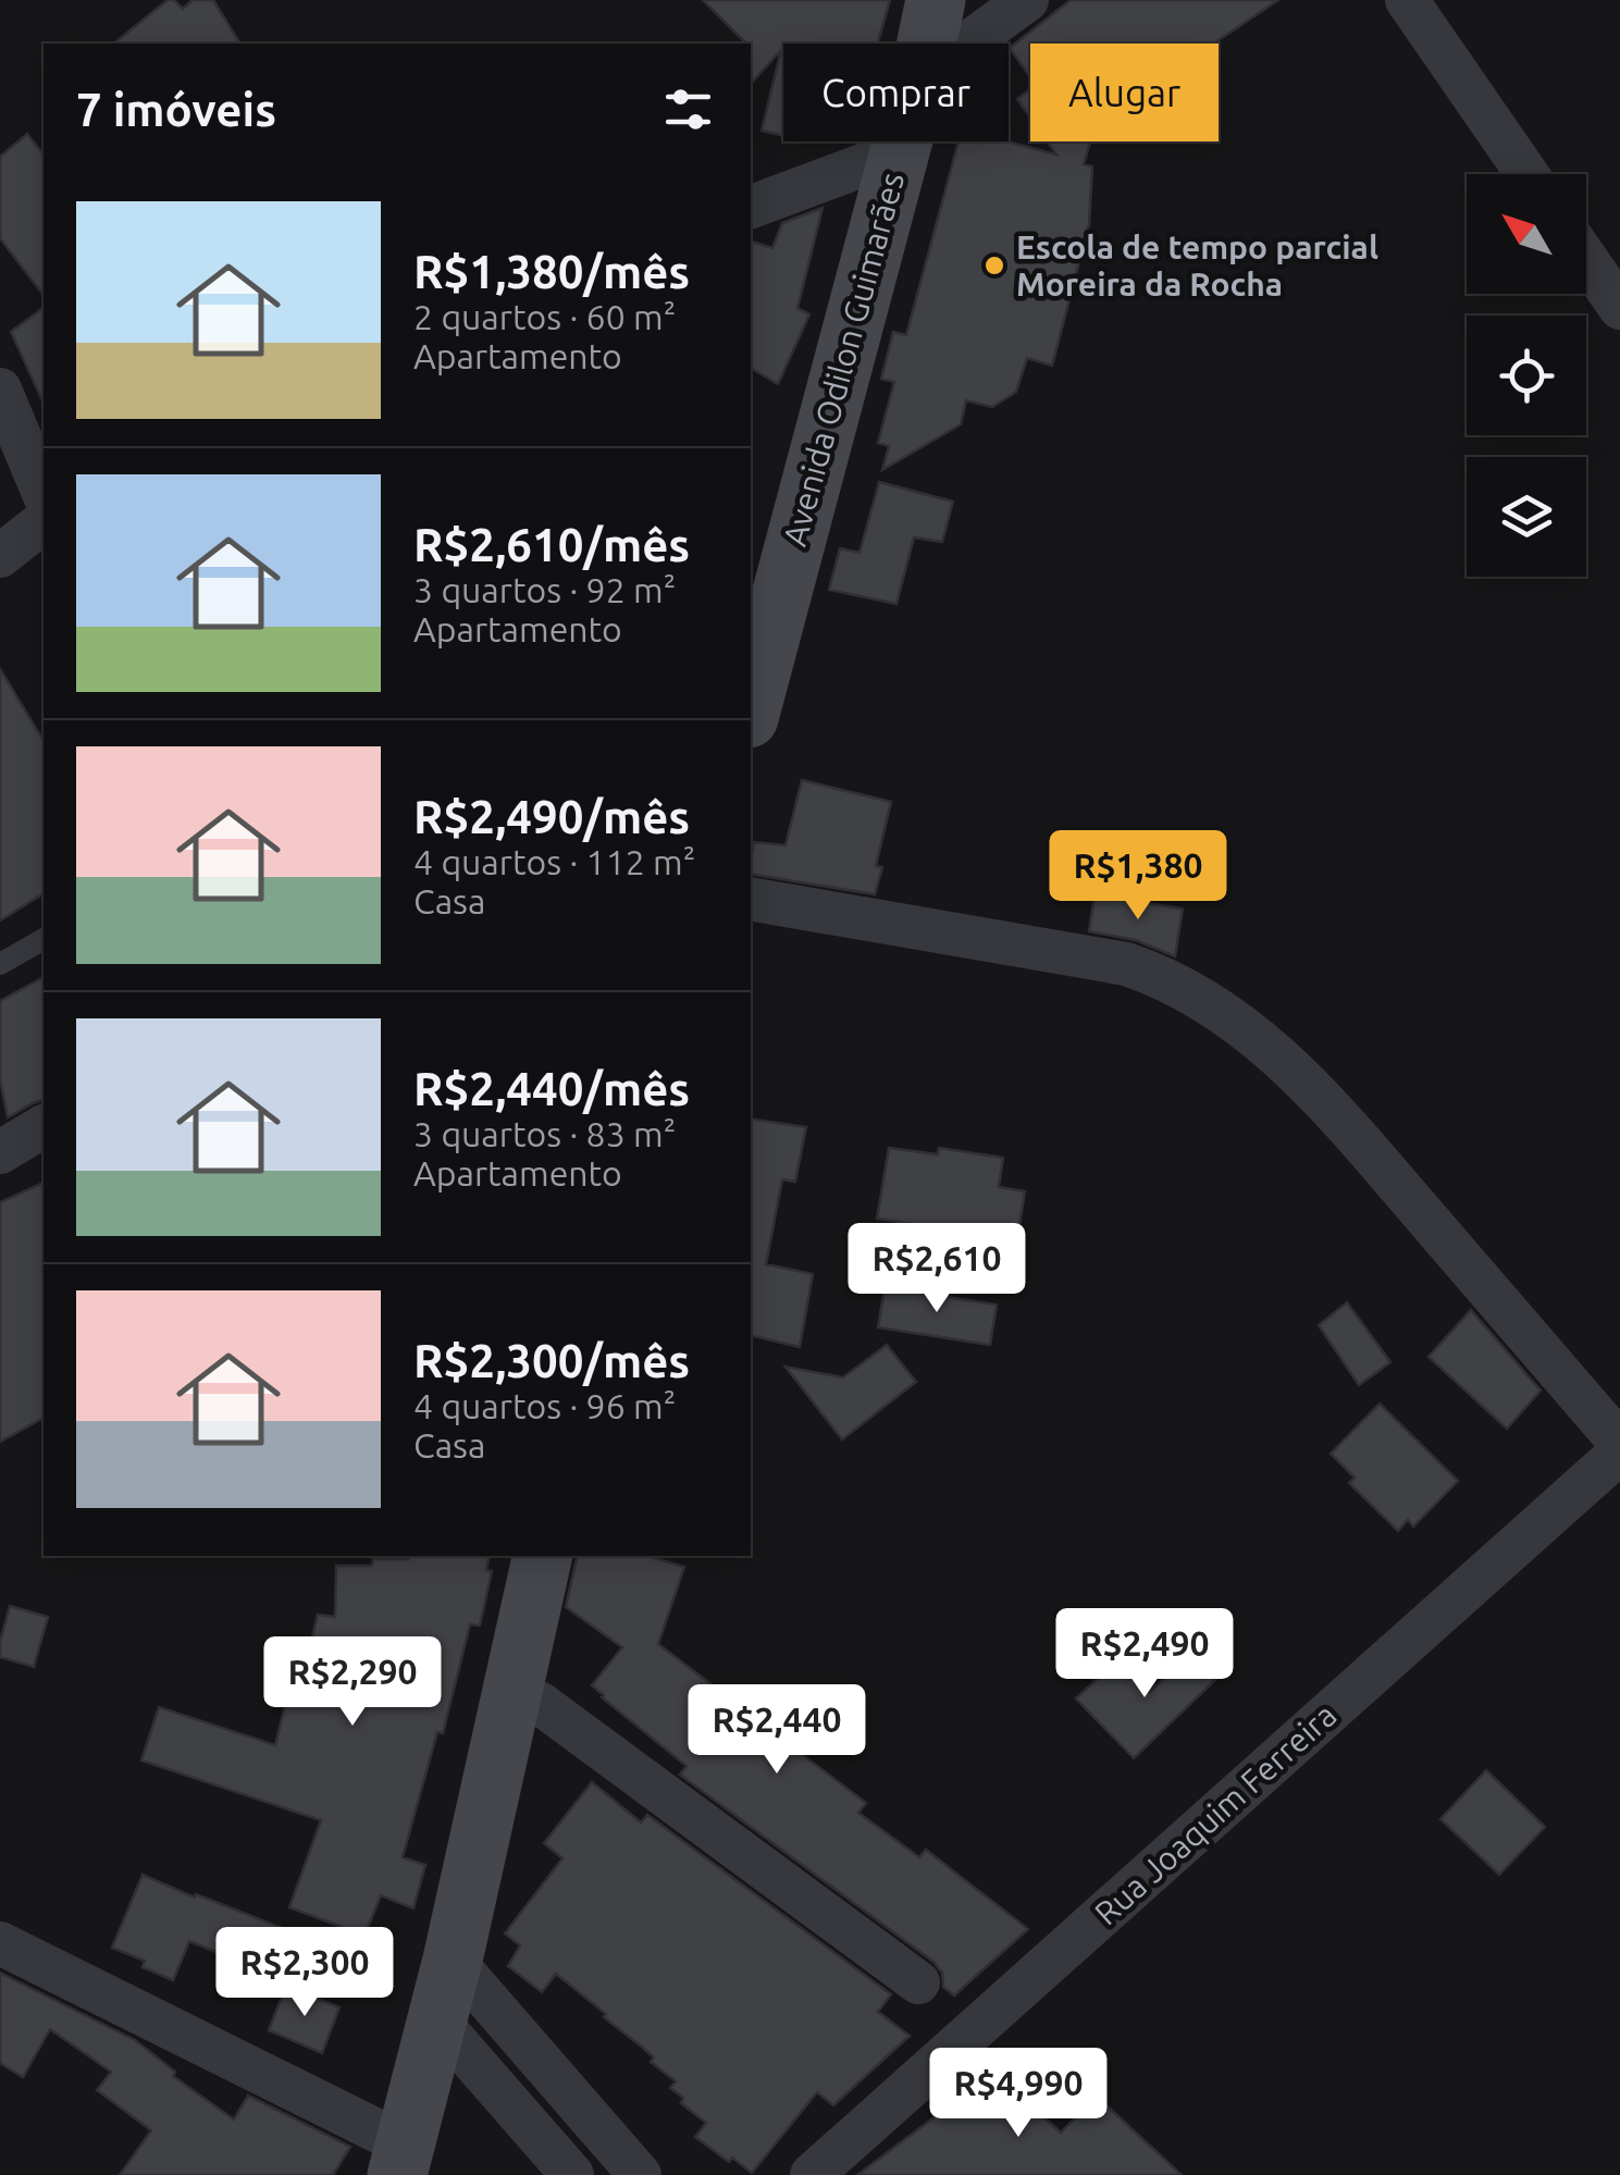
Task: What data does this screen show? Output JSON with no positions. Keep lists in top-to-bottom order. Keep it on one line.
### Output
{"streets":{"street":["Avenida Odilon Guimarães","Rua Joaquim Ferreira"]},"places":["Escola de tempo parcial Moreira da Rocha"],"north":"top left","page":{"chip":["Comprar","Alugar"],"heading":"7 imóveis","list":[{"name":"R$1,380/mês","note":"2 quartos · 60 m² · Apartamento"},{"name":"R$2,610/mês","note":"3 quartos · 92 m² · Apartamento"},{"name":"R$2,490/mês","note":"4 quartos · 112 m² · Casa"},{"name":"R$2,440/mês","note":"3 quartos · 83 m² · Apartamento"},{"name":"R$2,300/mês","note":"4 quartos · 96 m² · Casa"}],"price":["R$1,380","R$2,610","R$2,490","R$2,290","R$2,440","R$2,300","R$4,990"]}}
